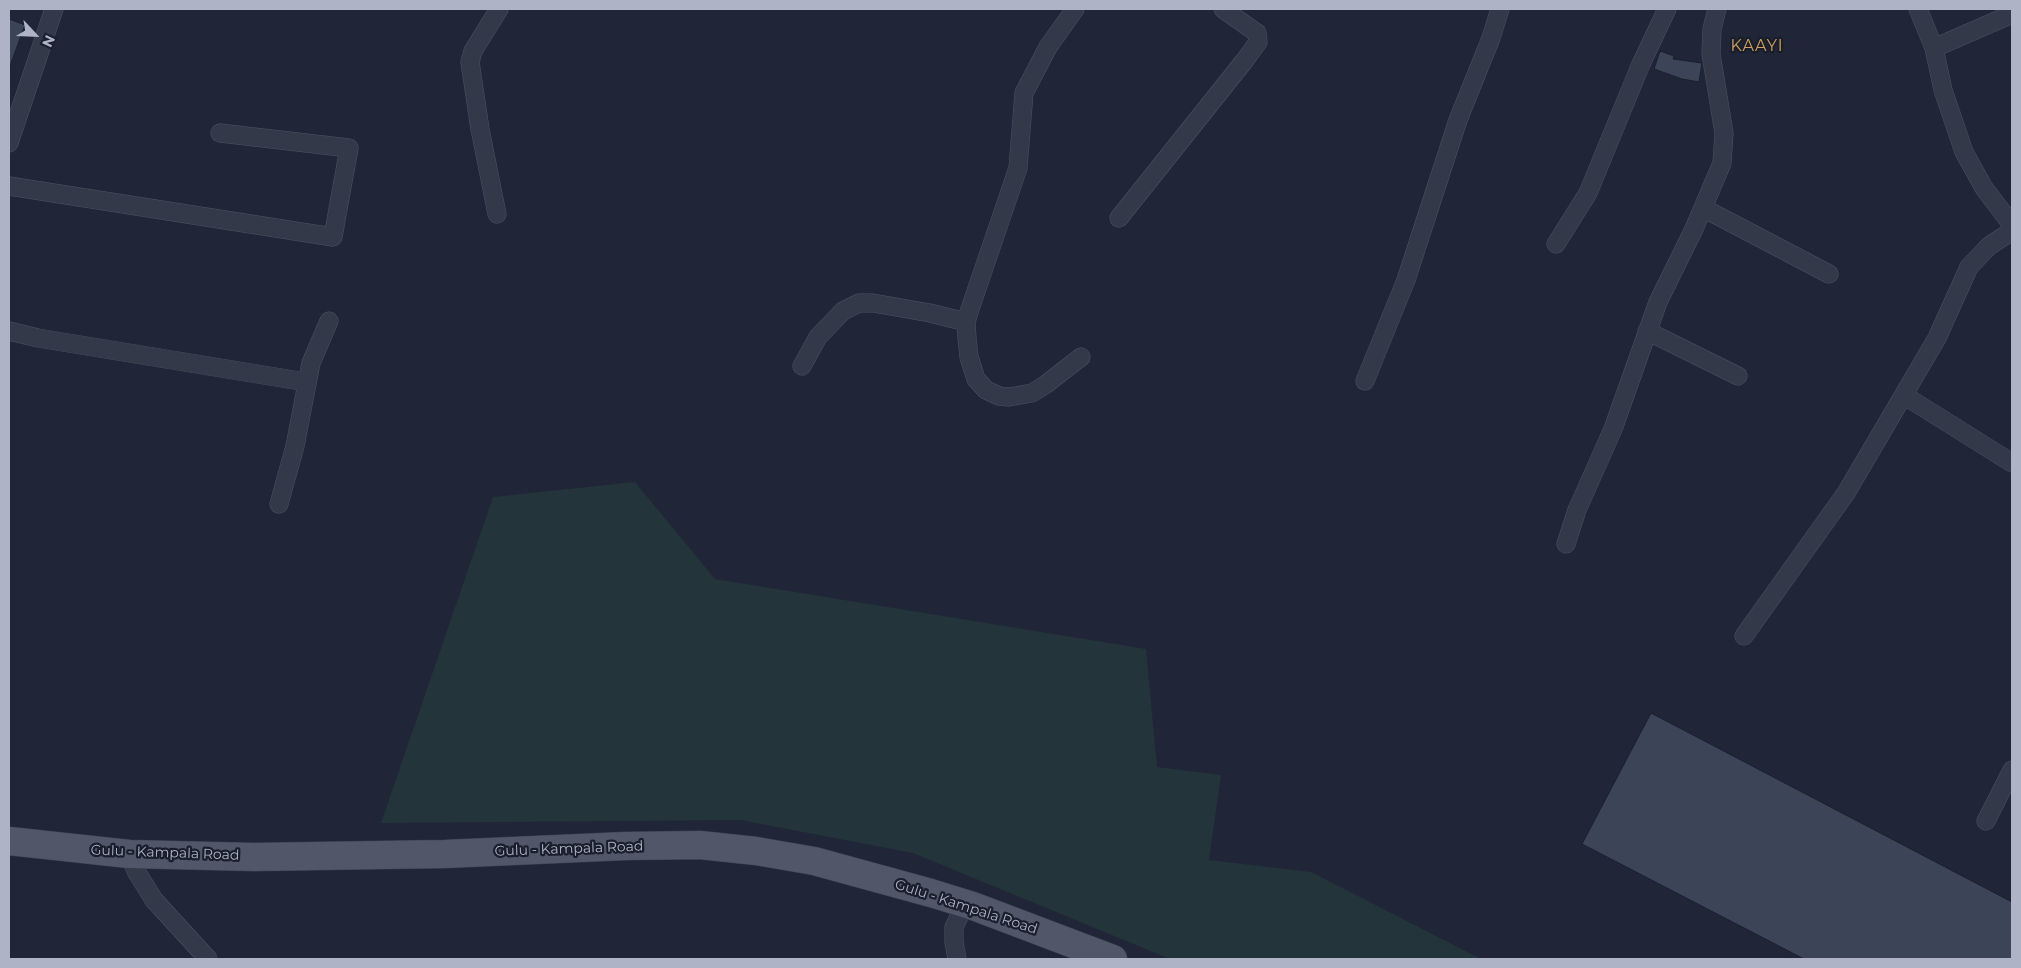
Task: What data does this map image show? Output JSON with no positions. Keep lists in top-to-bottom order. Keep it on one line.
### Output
{"streets":{"main road":["Gulu - Kampala Road"]},"districts":["KAAYI"],"north":"bottom right"}
